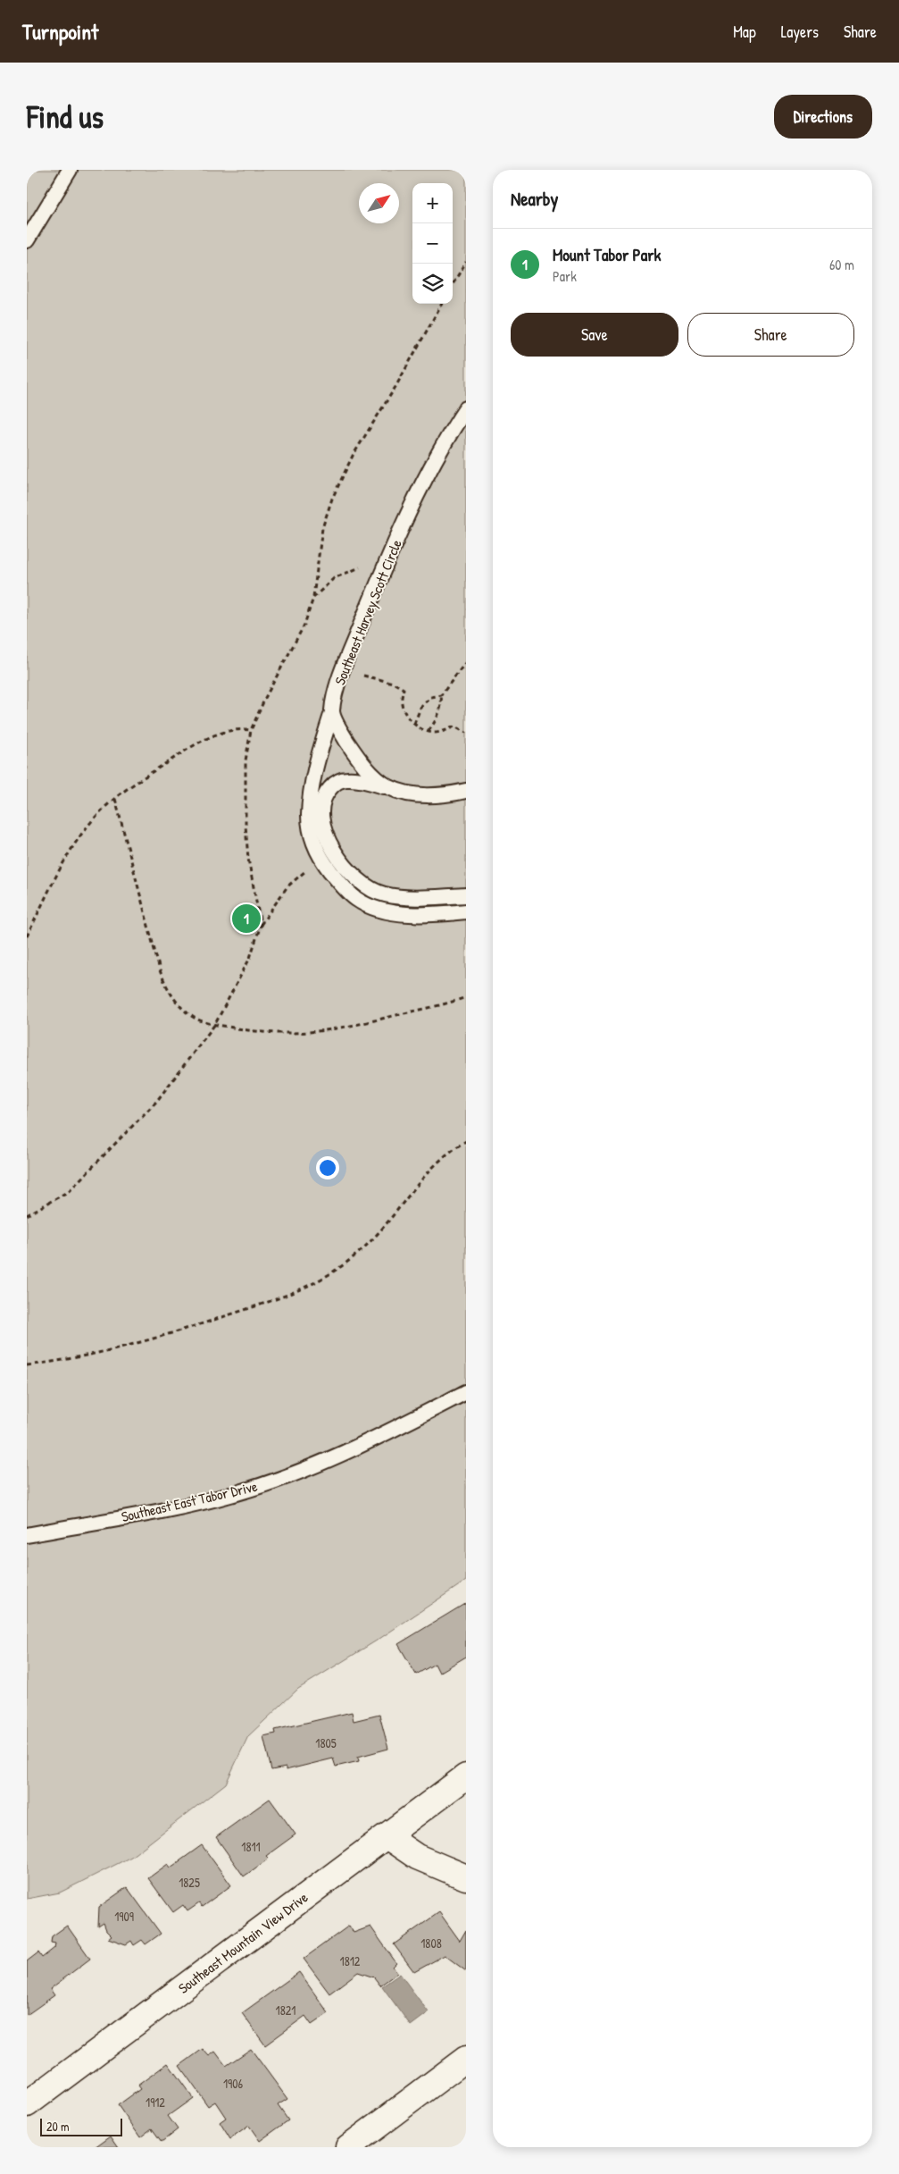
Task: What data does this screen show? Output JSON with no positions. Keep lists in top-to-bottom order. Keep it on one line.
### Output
{"streets":{"street":["Southeast Mountain View Drive"],"lane":["Southeast Harvey Scott Circle","Southeast East Tabor Drive"]},"house_numbers":["1805","1811","1825","1909","1808","1812","1821","1906","1912"],"scale_bar":"20 m","north":"top right","page":{"header":"Turnpoint","nav":["Map","Layers","Share"],"buttons":["Directions",["Save","Share"]],"title":"Find us","heading":"Nearby","map_buttons":["+","−"],"list":[{"mark":"1","name":"Mount Tabor Park","note":"Park","value":"60 m"}],"pins":"1","scale":"20 m"}}
